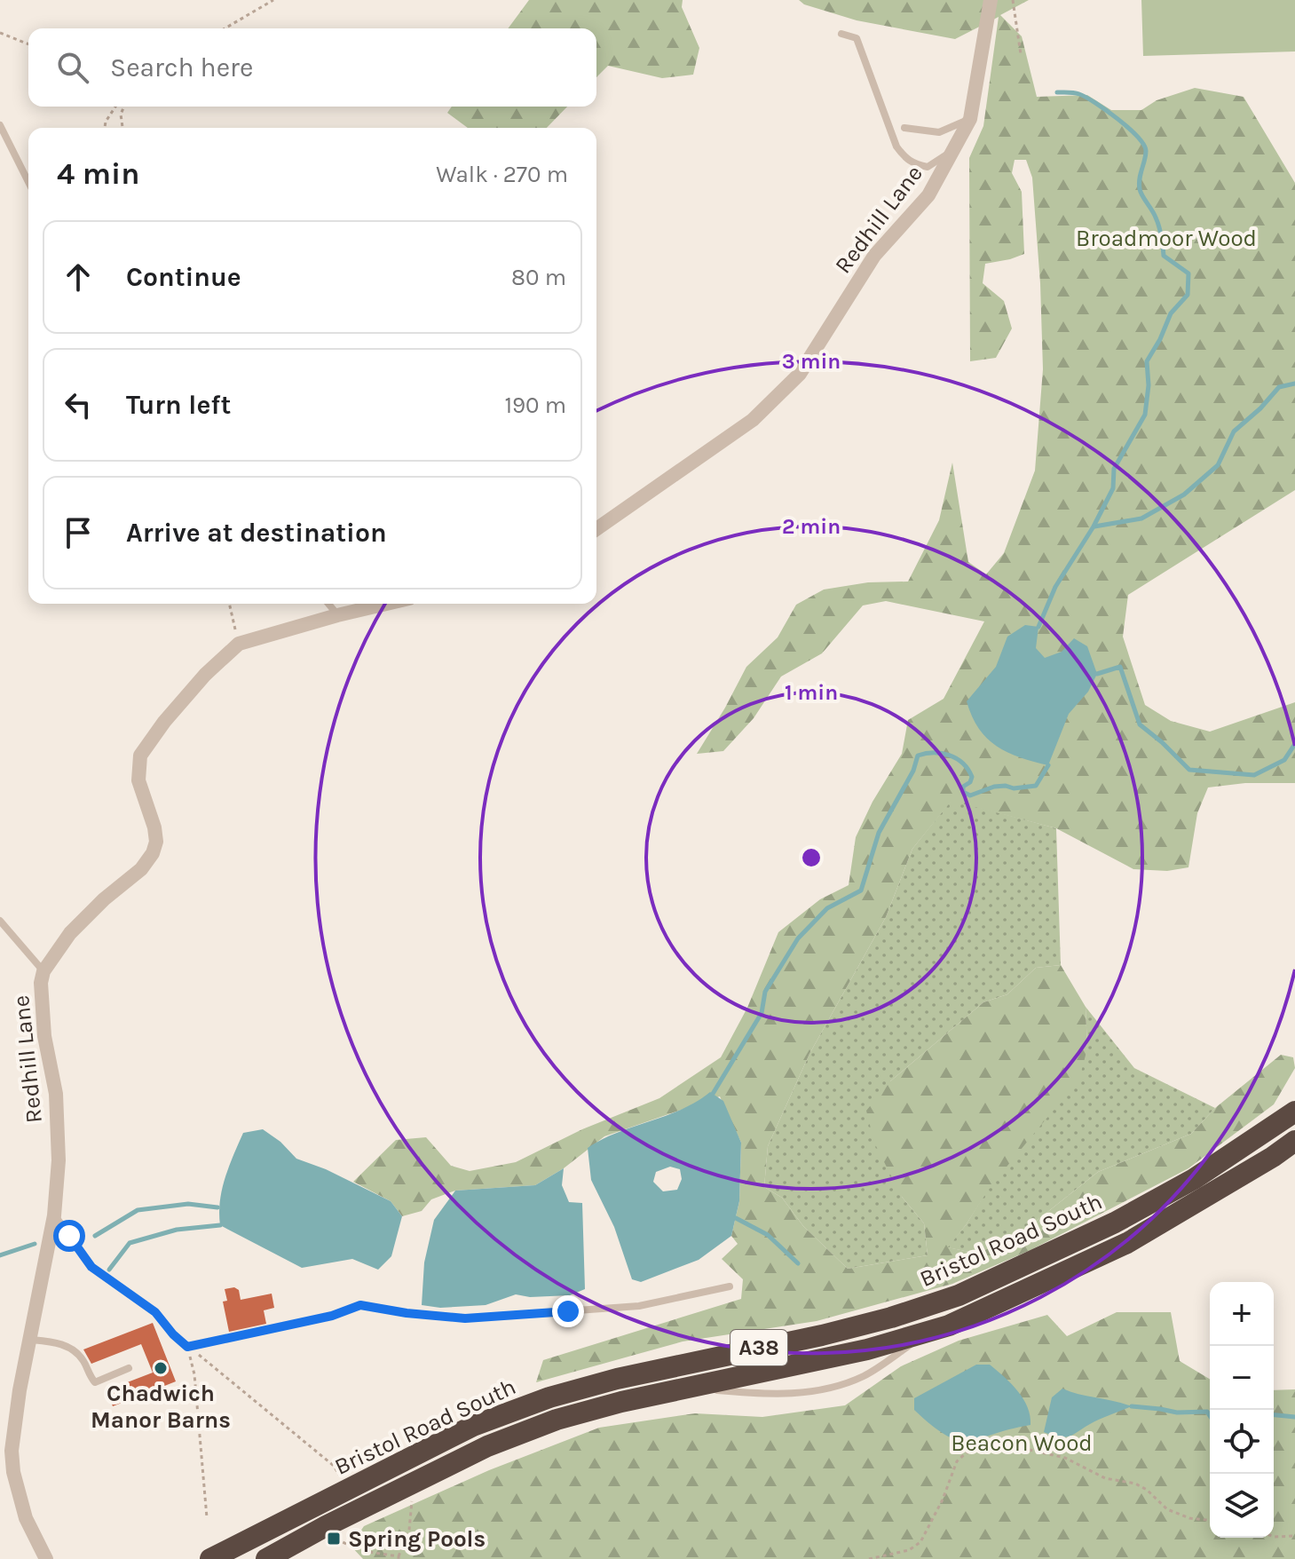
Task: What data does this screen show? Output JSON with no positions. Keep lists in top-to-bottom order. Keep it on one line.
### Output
{"streets":{"highway":["Bristol Road South","A38"],"street":["Redhill Lane"]},"parks":["Broadmoor Wood","Beacon Wood"],"places":{"other":["Chadwich Manor Barns"],"transit":["Spring Pools"]},"page":{"search":"Search here","heading":["4 min","Walk · 270 m"],"list":[["Continue","80 m"],["Turn left","190 m"],"Arrive at destination"],"map_buttons":["+","−"]},"rings":["3 min","2 min","1 min"]}
